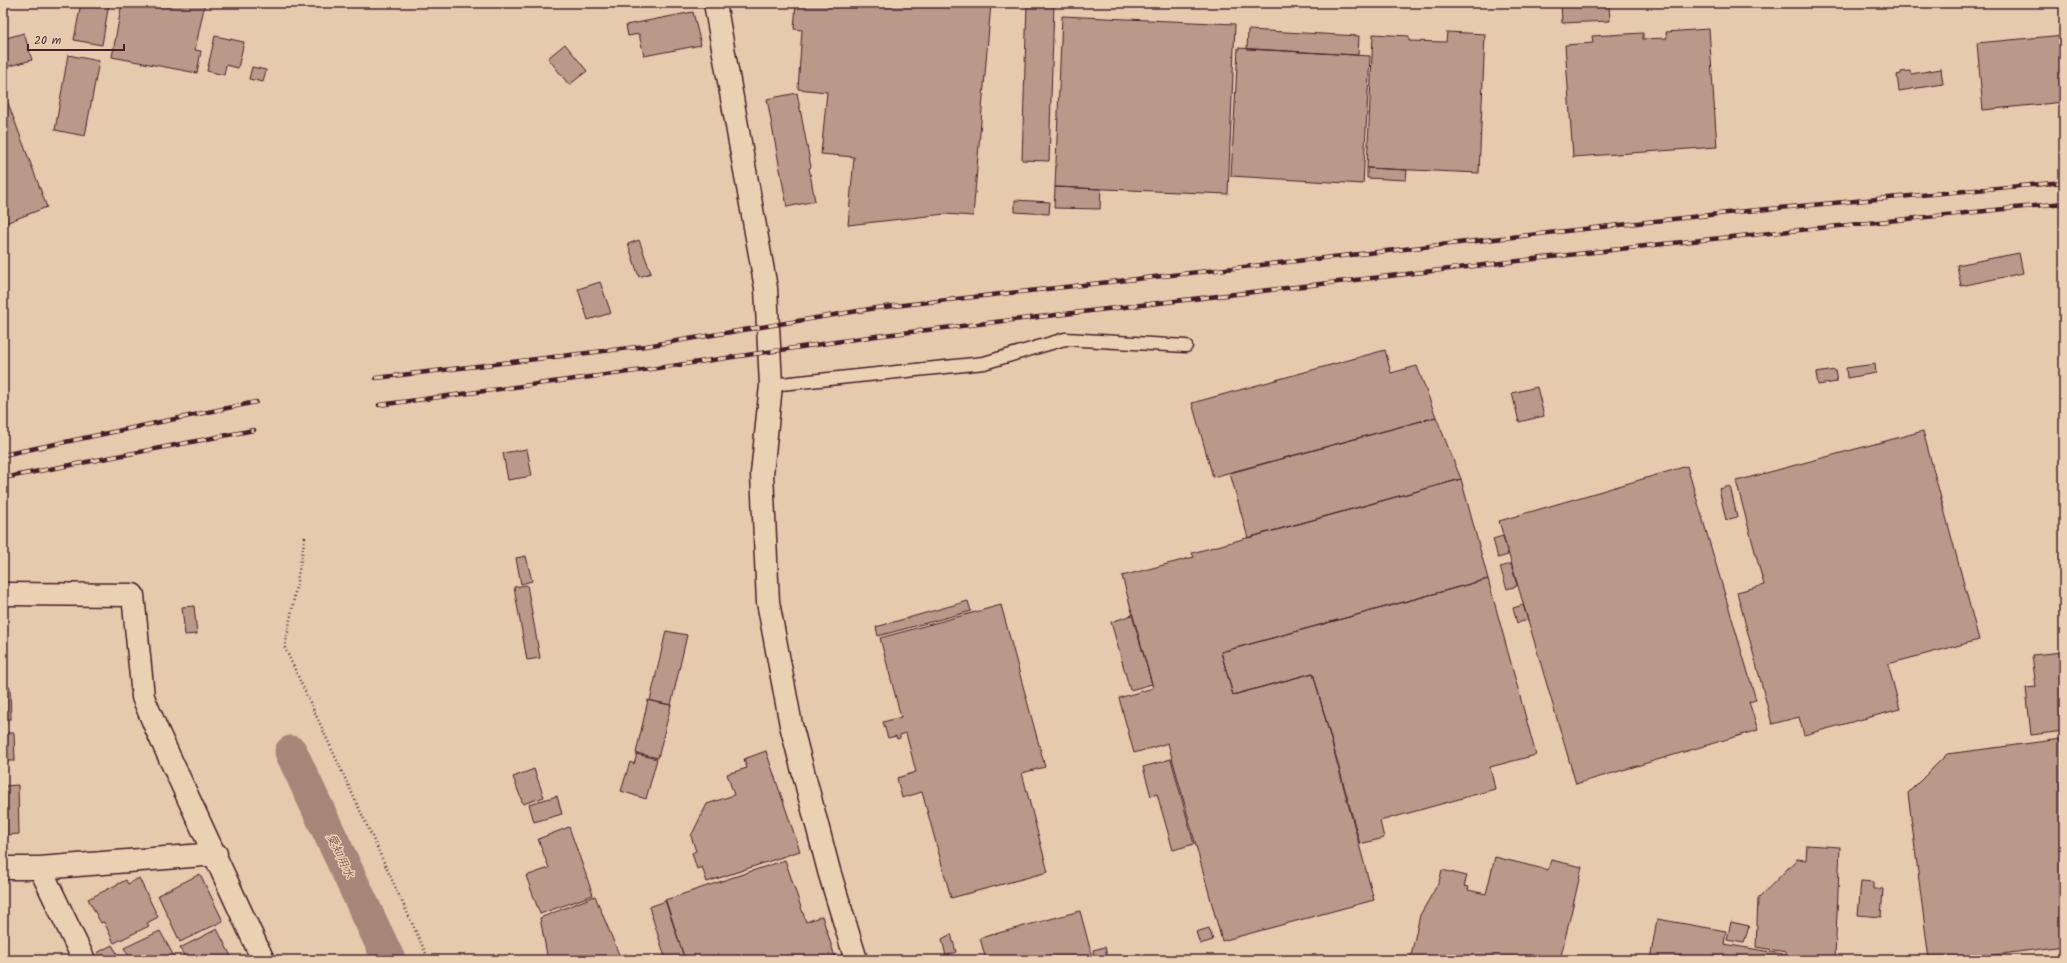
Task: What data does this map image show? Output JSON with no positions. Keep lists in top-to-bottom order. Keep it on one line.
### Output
{"water":["愛知用水"],"scale_bar":"20 m"}
